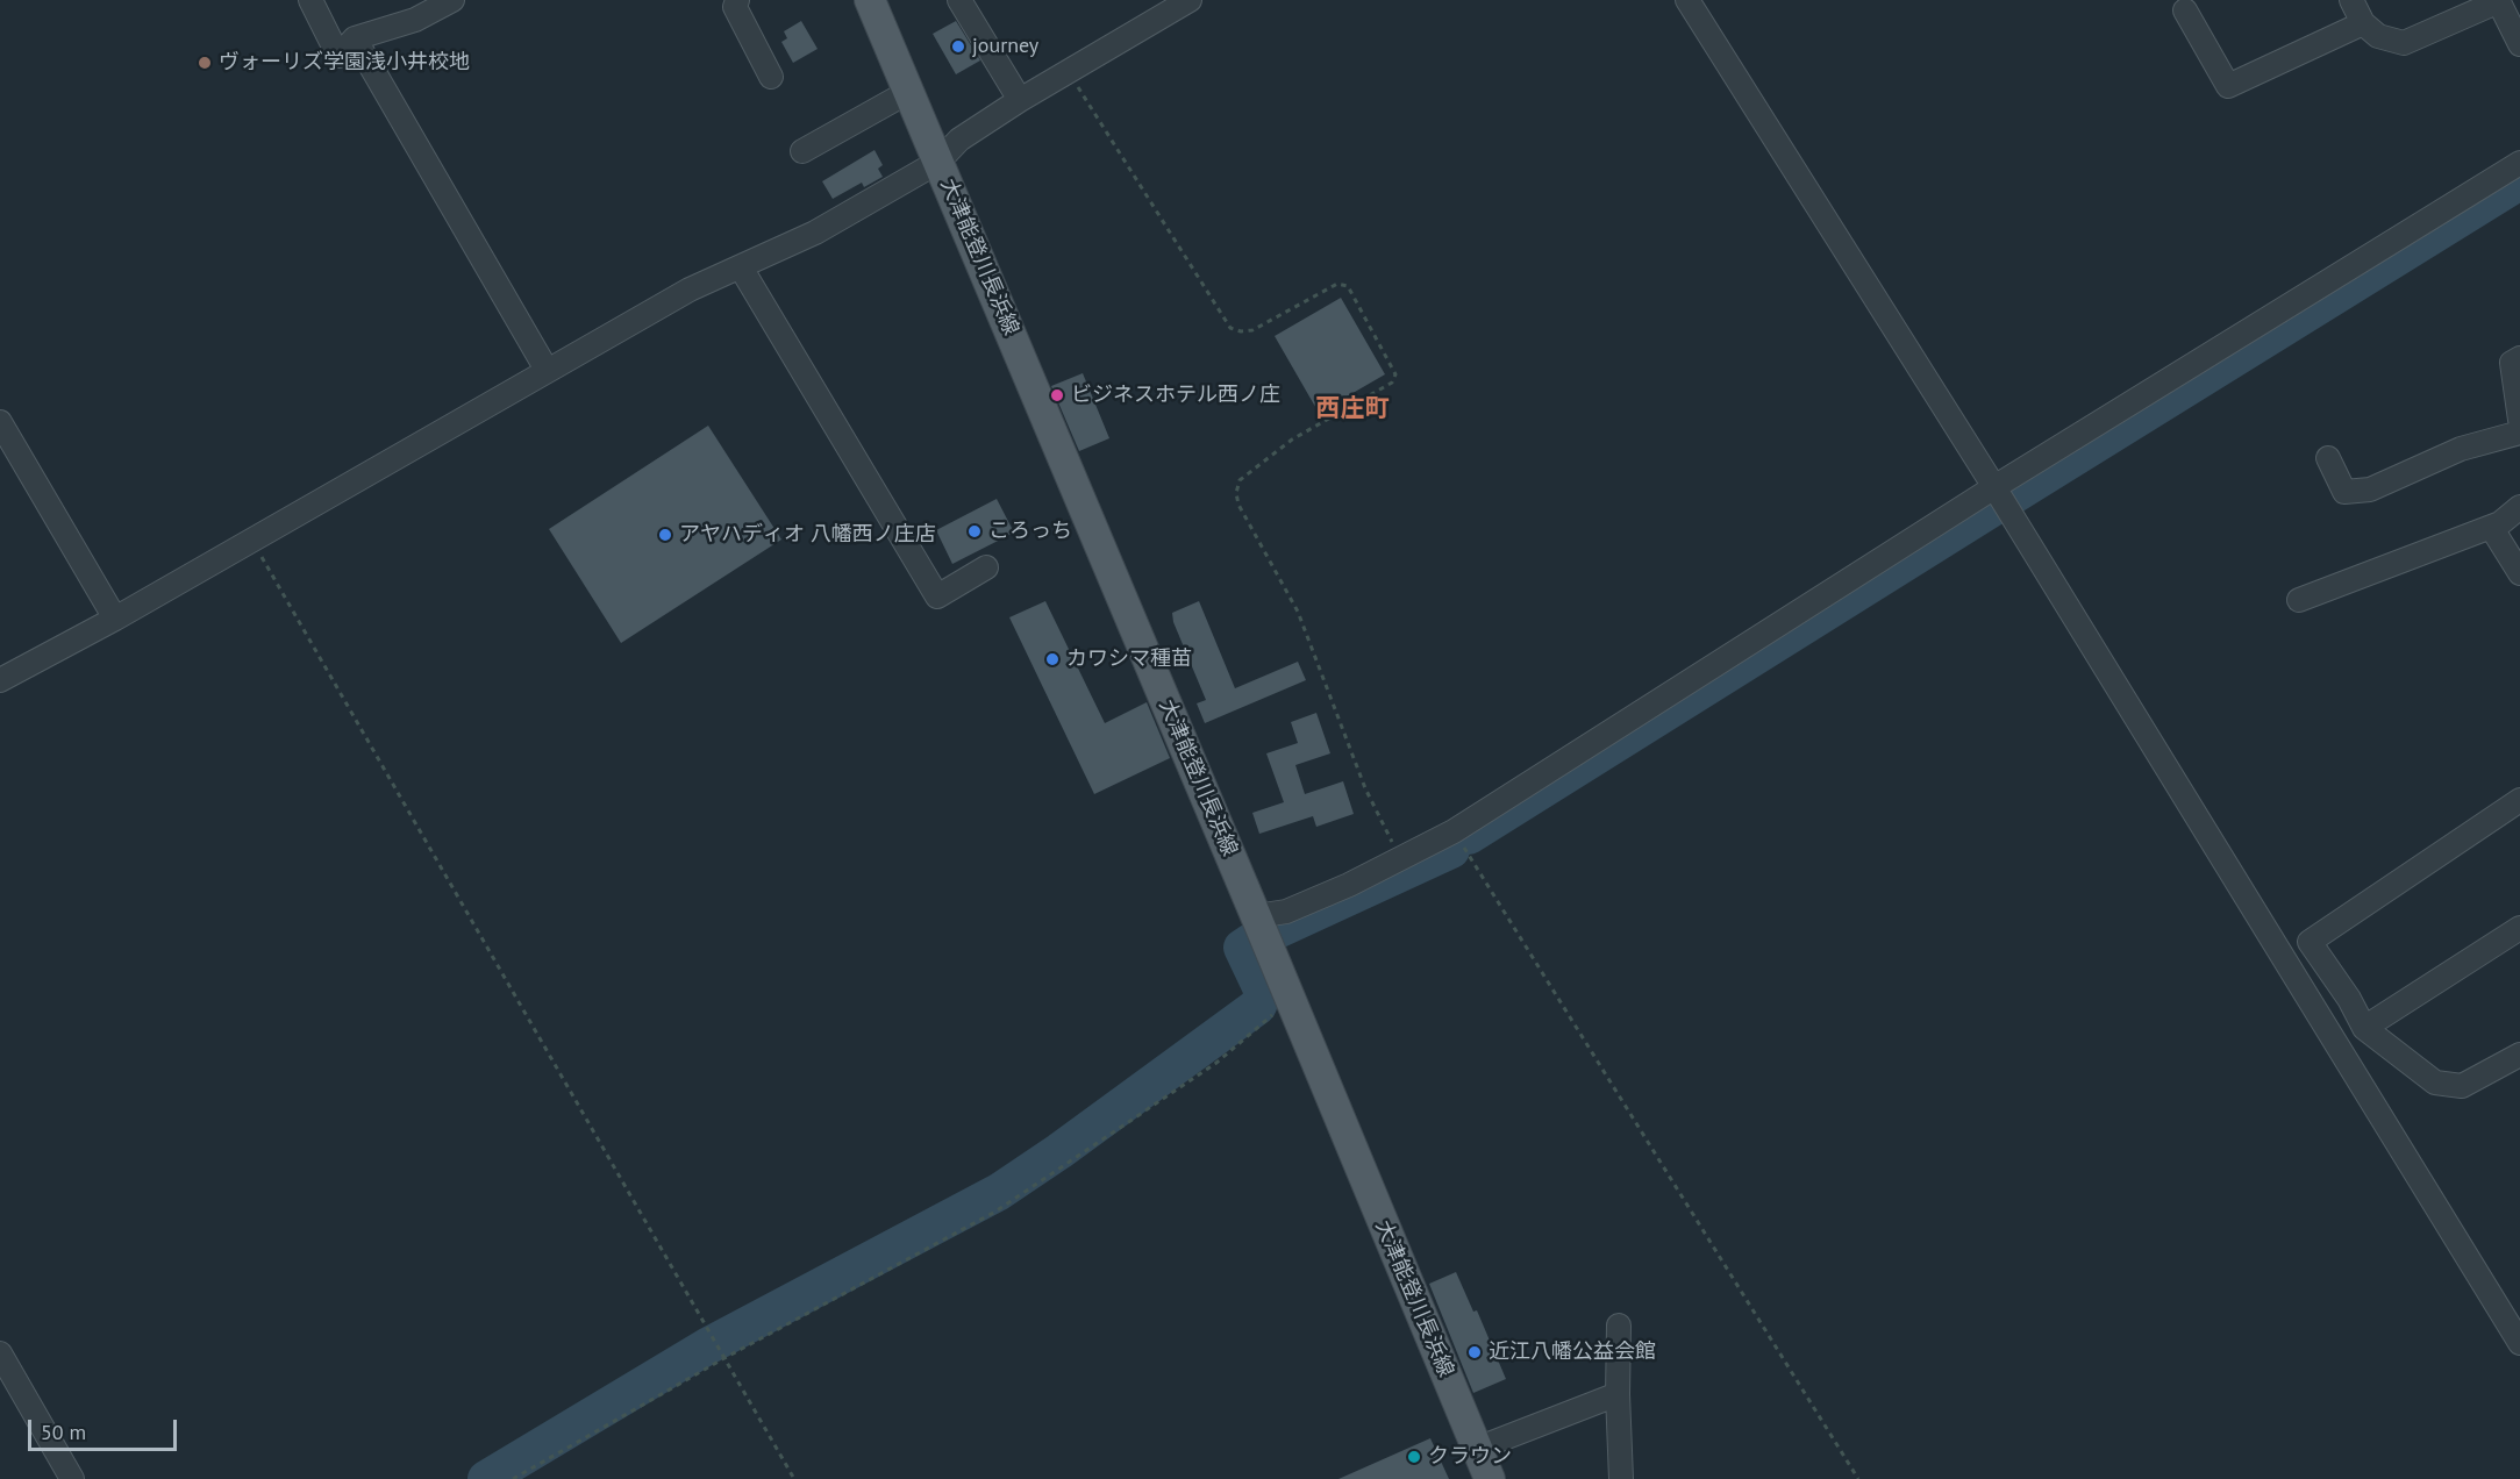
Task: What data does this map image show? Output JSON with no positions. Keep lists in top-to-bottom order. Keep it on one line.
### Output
{"streets":{"main road":["大津能登川長浜線"]},"districts":["西庄町"],"places":["journey","ヴォーリズ学園浅小井校地","ビジネスホテル西ノ庄","ころっち","アヤハディオ 八幡西ノ庄店","カワシマ種苗","近江八幡公益会館","クラウン"],"scale_bar":"50 m"}
